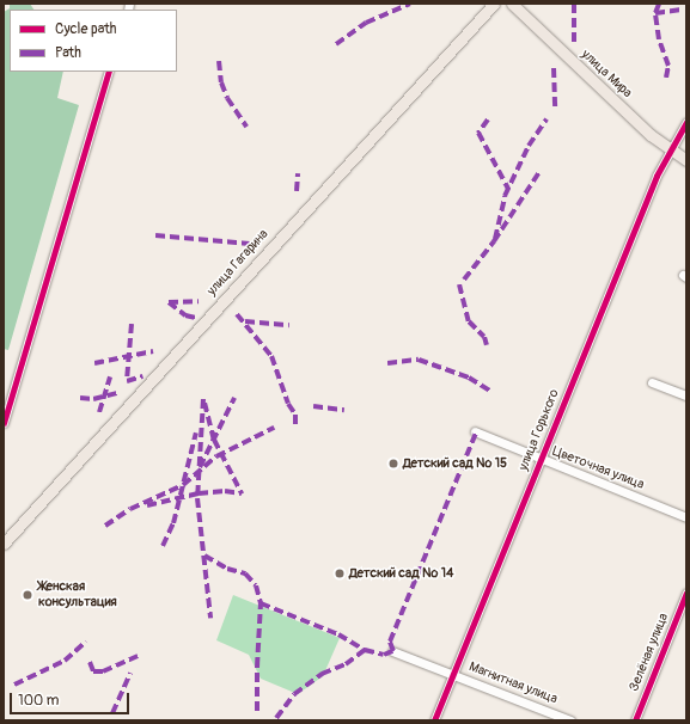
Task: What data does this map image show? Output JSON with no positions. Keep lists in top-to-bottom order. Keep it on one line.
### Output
{"streets":{"main road":["улица Мира","улица Гагарина"],"street":["улица Горького","Цветочная улица","Зелёная улица","Магнитная улица"]},"crossings":[["улица Мира","улица Горького"],["улица Горького","Цветочная улица"],["улица Горького","Магнитная улица"]],"places":["Детский сад № 15","Детский сад № 14","Женская консультация"],"legend":["Cycle path","Path"],"scale_bar":"100 m"}
